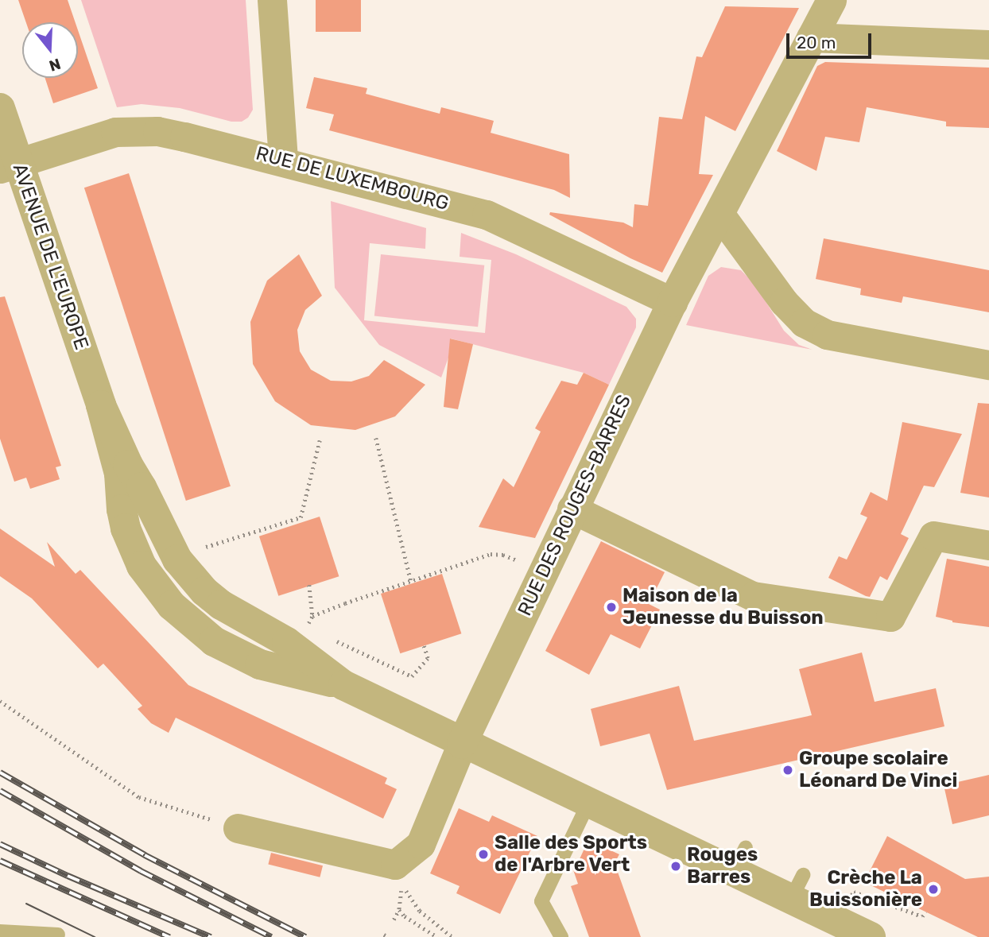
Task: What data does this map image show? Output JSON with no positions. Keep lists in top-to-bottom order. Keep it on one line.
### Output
{"streets":{"street":["RUE DE LUXEMBOURG","AVENUE DE L'EUROPE","RUE DES ROUGES-BARRES"]},"crossings":[["RUE DE LUXEMBOURG","AVENUE DE L'EUROPE"],["RUE DE LUXEMBOURG","RUE DES ROUGES-BARRES"],["AVENUE DE L'EUROPE","RUE DES ROUGES-BARRES"]],"places":["Maison de la Jeunesse du Buisson","Groupe scolaire Léonard De Vinci","Salle des Sports de l'Arbre Vert","Rouges Barres","Crèche La Buissonière"],"scale_bar":"20 m","north":"bottom"}
